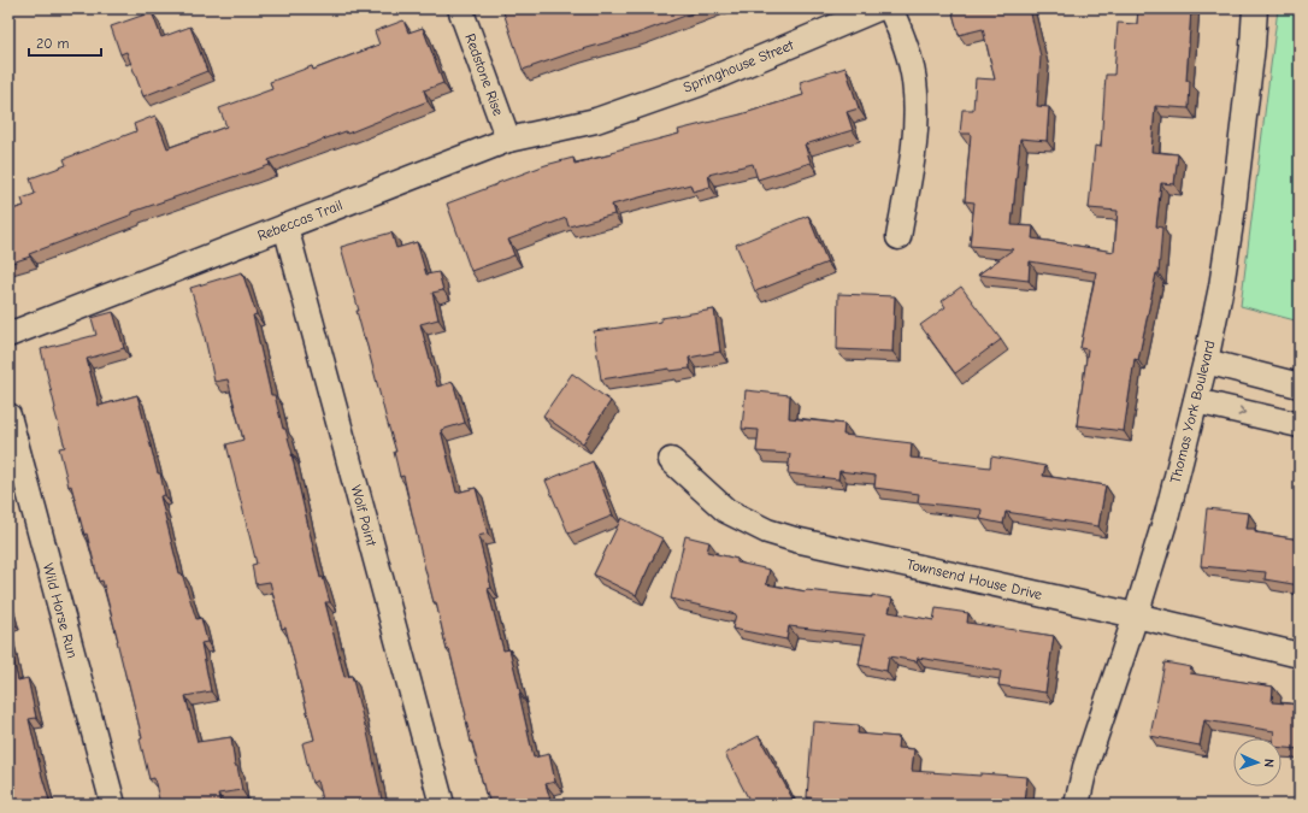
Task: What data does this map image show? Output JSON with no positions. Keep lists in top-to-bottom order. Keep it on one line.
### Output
{"streets":{"street":["Springhouse Street","Redstone Rise","Rebeccas Trail","Thomas York Boulevard","Wolf Point","Townsend House Drive","Wild Horse Run"]},"crossings":[["Springhouse Street","Rebeccas Trail"],["Redstone Rise","Rebeccas Trail"],["Rebeccas Trail","Wolf Point"],["Thomas York Boulevard","Townsend House Drive"]],"scale_bar":"20 m","north":"right"}
